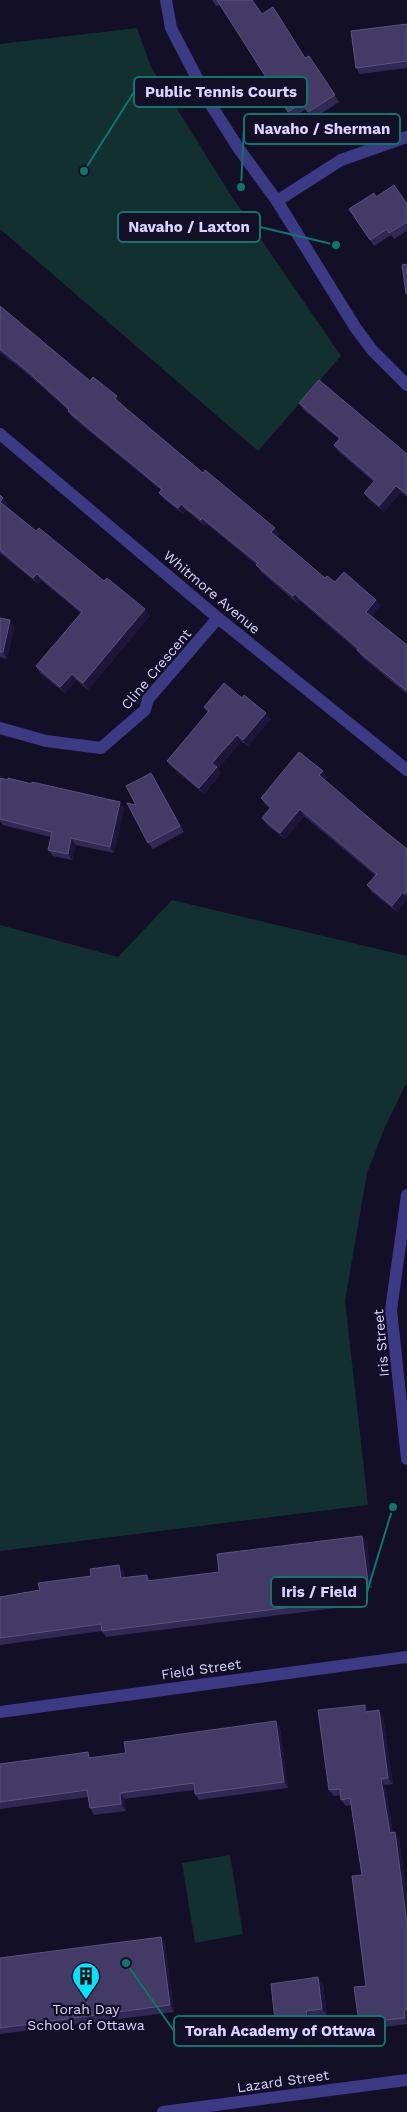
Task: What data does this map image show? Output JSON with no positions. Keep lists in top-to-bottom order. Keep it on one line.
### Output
{"streets":{"street":["Whitmore Avenue","Cline Crescent","Iris Street","Field Street","Lazard Street"]},"crossings":[["Whitmore Avenue","Cline Crescent"]],"places":{"other":["Public Tennis Courts","Navaho / Sherman","Navaho / Laxton","Iris / Field","Torah Academy of Ottawa"],"building":["Torah Day School of Ottawa"]}}
